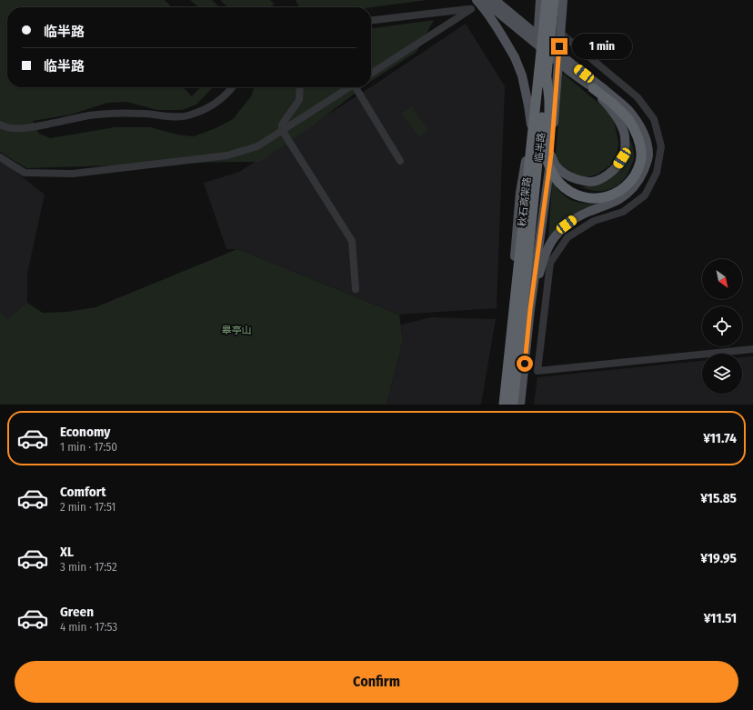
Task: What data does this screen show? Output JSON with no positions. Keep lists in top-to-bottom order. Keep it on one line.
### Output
{"streets":{"highway":["秋石高架路"],"main road":["临半路"]},"crossings":[["临半路","秋石高架路"]],"parks":["皋亭山"],"north":"bottom right","page":{"banner":["临半路","临半路"],"bubble":"1 min","list":[{"name":"Economy","note":"1 min · 17:50","value":"¥11.74"},{"name":"Comfort","note":"2 min · 17:51","value":"¥15.85"},{"name":"XL","note":"3 min · 17:52","value":"¥19.95"},{"name":"Green","note":"4 min · 17:53","value":"¥11.51"}],"buttons":"Confirm"}}
